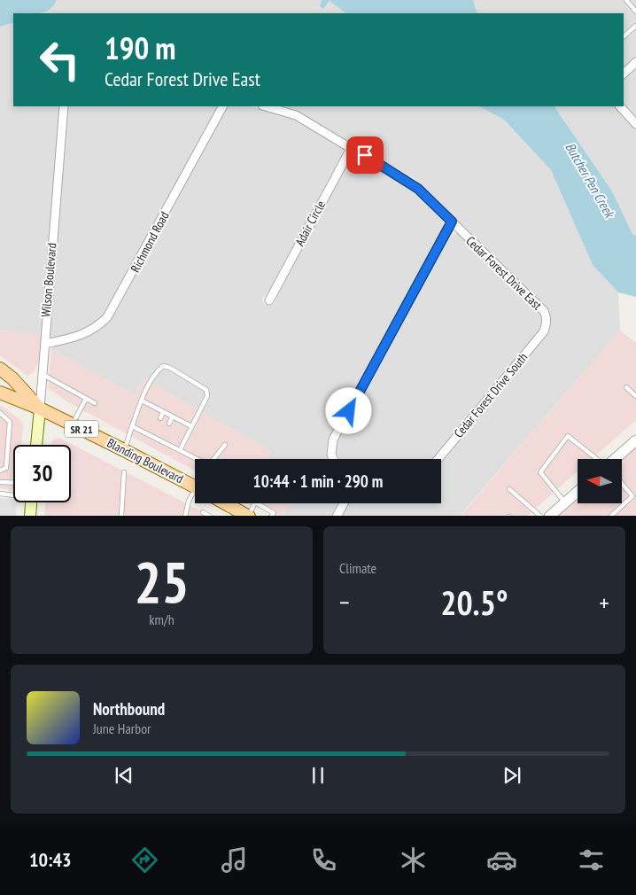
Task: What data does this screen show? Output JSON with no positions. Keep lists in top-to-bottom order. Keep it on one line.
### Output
{"streets":{"main road":["Wilson Boulevard","SR 21","Blanding Boulevard"],"street":["Adair Circle","Richmond Road","Cedar Forest Drive East","Cedar Forest Drive South"]},"crossings":[["Adair Circle","Cedar Forest Drive East"],["Richmond Road","Wilson Boulevard"],["Cedar Forest Drive East","Cedar Forest Drive South"],["Wilson Boulevard","Blanding Boulevard"]],"water":["Butcher Pen Creek"],"north":"left","page":{"turn":["190 m","Cedar Forest Drive East"],"limit":"30","trip":"10:44 · 1 min · 290 m","tile":[["25","km/h"],"Climate"],"heat":["−","20.5°","+"],"song":["Northbound","June Harbor"],"tabs":"10:43"}}
